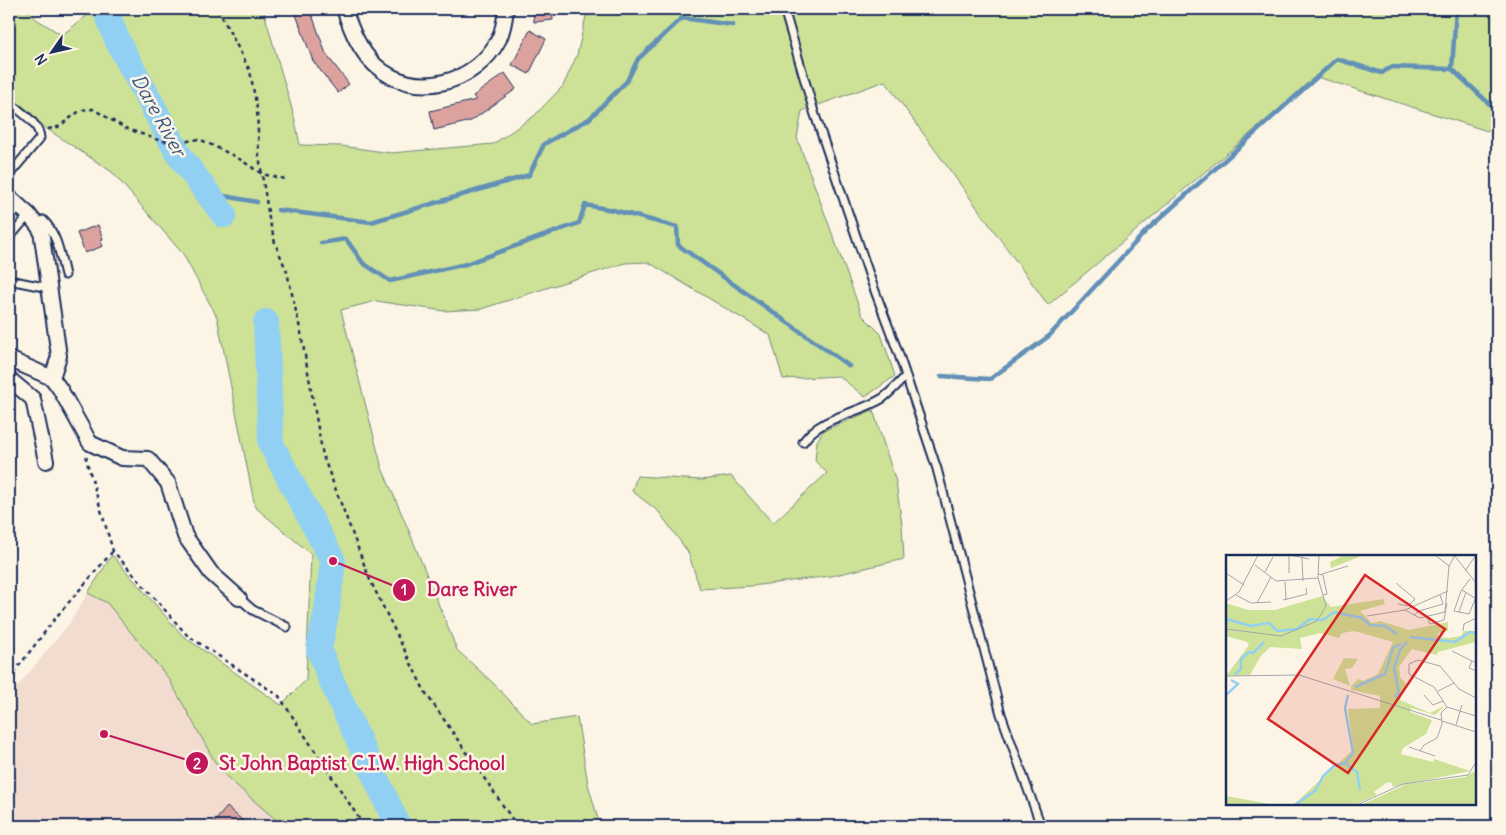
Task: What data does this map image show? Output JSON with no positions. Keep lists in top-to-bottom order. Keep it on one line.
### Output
{"water":["Dare River"],"places":["Dare River","St John Baptist C.I.W. High School"],"north":"bottom left"}
